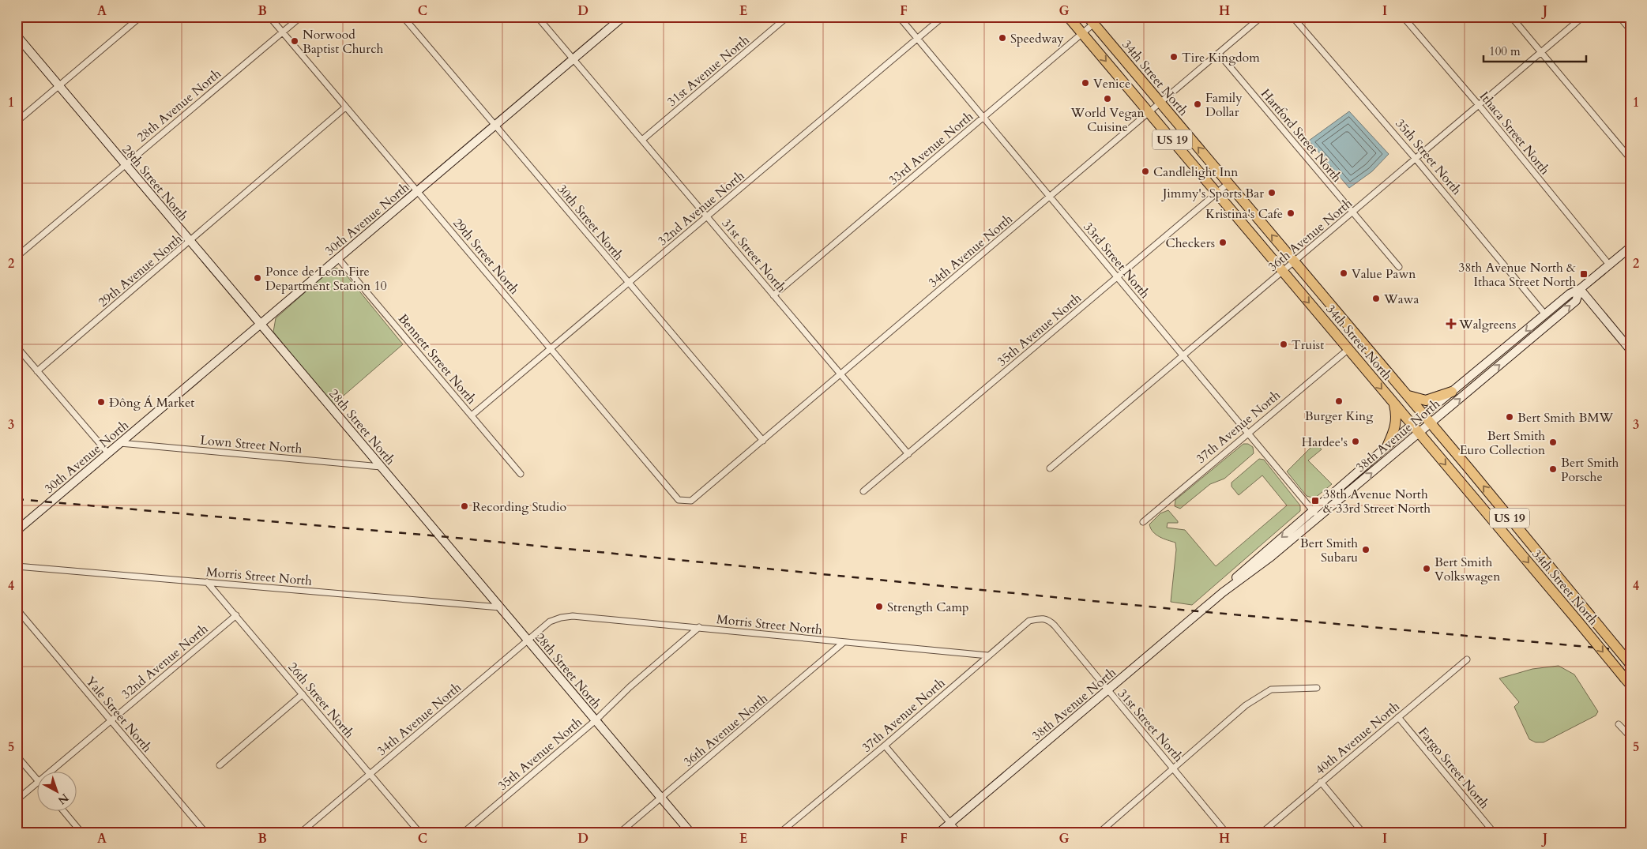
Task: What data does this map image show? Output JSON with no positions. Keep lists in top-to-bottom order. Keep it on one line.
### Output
{"streets":{"highway":["34th Street North","US 19"],"street":["31st Avenue North","28th Avenue North","Ithaca Street North","Hartford Street North","33rd Avenue North","35th Street North","28th Street North","32nd Avenue North","30th Avenue North","30th Street North","36th Avenue North","34th Avenue North","31st Street North","29th Street North","33rd Street North","29th Avenue North","35th Avenue North","Bennett Street North","37th Avenue North","38th Avenue North","Lown Street North","Morris Street North","26th Street North","Yale Street North","40th Avenue North","Fargo Street North"]},"crossings":[["31st Avenue North","31st Street North"],["34th Street North","33rd Avenue North"],["34th Street North","36th Avenue North"],["34th Street North","34th Avenue North"],["34th Street North","35th Avenue North"],["34th Street North","37th Avenue North"],["34th Street North","38th Avenue North"],["28th Avenue North","28th Street North"],["28th Avenue North","29th Street North"],["Ithaca Street North","36th Avenue North"],["Ithaca Street North","38th Avenue North"],["Hartford Street North","36th Avenue North"],["Hartford Street North","34th Avenue North"],["33rd Avenue North","31st Street North"],["33rd Avenue North","33rd Street North"],["35th Street North","36th Avenue North"],["35th Street North","38th Avenue North"],["28th Street North","30th Avenue North"],["28th Street North","36th Avenue North"],["28th Street North","34th Avenue North"],["28th Street North","29th Avenue North"],["28th Street North","35th Avenue North"],["28th Street North","Lown Street North"],["28th Street North","Morris Street North"],["32nd Avenue North","30th Street North"],["32nd Avenue North","31st Street North"],["32nd Avenue North","29th Street North"],["32nd Avenue North","33rd Street North"],["32nd Avenue North","Bennett Street North"],["32nd Avenue North","26th Street North"],["32nd Avenue North","Yale Street North"],["30th Avenue North","30th Street North"],["30th Avenue North","31st Street North"],["30th Avenue North","29th Street North"],["30th Avenue North","Bennett Street North"],["30th Avenue North","Lown Street North"],["30th Street North","34th Avenue North"],["36th Avenue North","33rd Street North"],["36th Avenue North","Morris Street North"],["34th Avenue North","31st Street North"],["34th Avenue North","29th Street North"],["34th Avenue North","33rd Street North"],["34th Avenue North","Morris Street North"],["34th Avenue North","26th Street North"],["31st Street North","35th Avenue North"],["31st Street North","37th Avenue North"],["31st Street North","38th Avenue North"],["29th Street North","29th Avenue North"],["33rd Street North","35th Avenue North"],["33rd Street North","37th Avenue North"],["33rd Street North","38th Avenue North"],["35th Avenue North","Morris Street North"],["37th Avenue North","Morris Street North"],["Morris Street North","26th Street North"],["40th Avenue North","Fargo Street North"]],"places":{"other":["Speedway","Norwood Baptist Church","Tire Kingdom","Venice","World Vegan Cuisine","Family Dollar","Candlelight Inn","Jimmy's Sports Bar","Kristina's Cafe","Checkers","Value Pawn","Ponce de Leon Fire Department Station 10","Wawa","Truist","Burger King","Đông Á Market","Bert Smith BMW","Hardee's","Bert Smith Euro Collection","Bert Smith Porsche","Recording Studio","Bert Smith Subaru","Bert Smith Volkswagen","Strength Camp"],"transit":["38th Avenue North & Ithaca Street North","38th Avenue North & 33rd Street North"],"health":["Walgreens"]},"scale_bar":"100 m","north":"bottom right","grid":{"columns":["A","B","C","D","E","F","G","H","I","J"],"rows":["1","2","3","4","5"]}}
